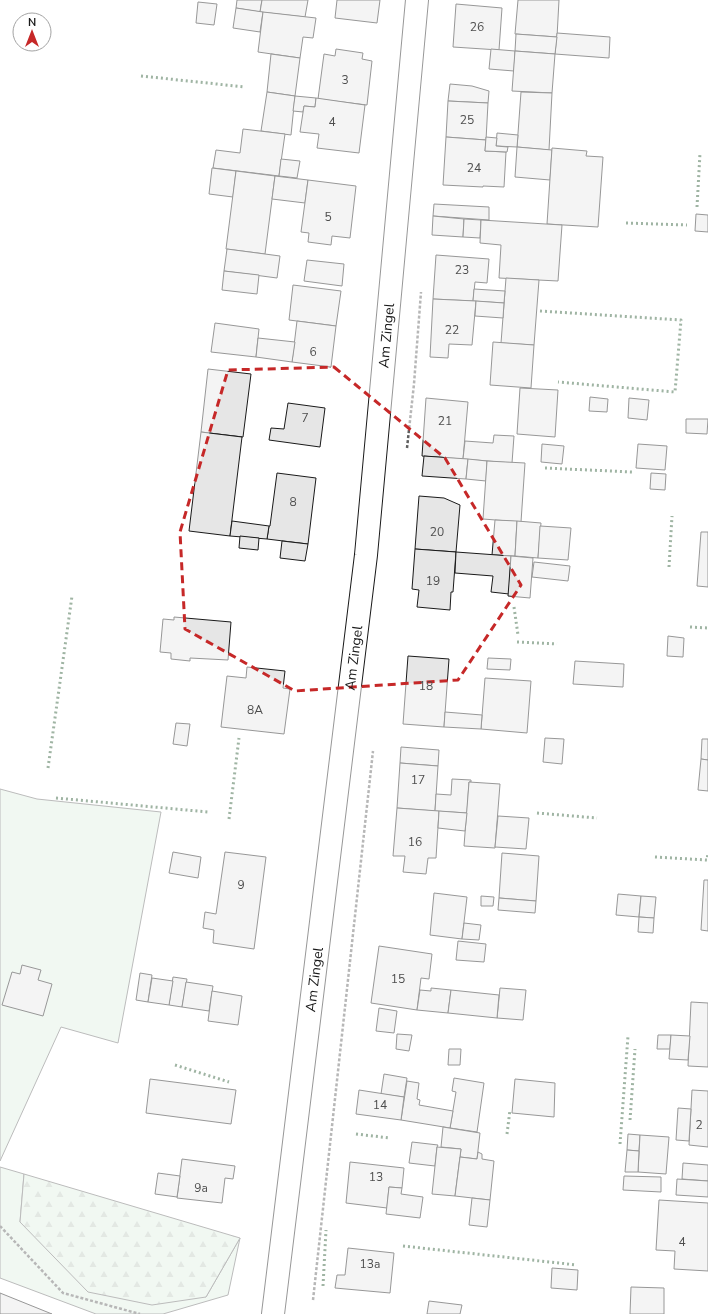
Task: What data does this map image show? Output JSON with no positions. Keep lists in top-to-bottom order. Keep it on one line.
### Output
{"streets":{"street":["Am Zingel"]},"house_numbers":["26","3","25","4","24","5","23","22","6","7","21","8","20","19","18","8A","17","16","9","15","14","2","13","9a","4","13a"],"north":"top"}
